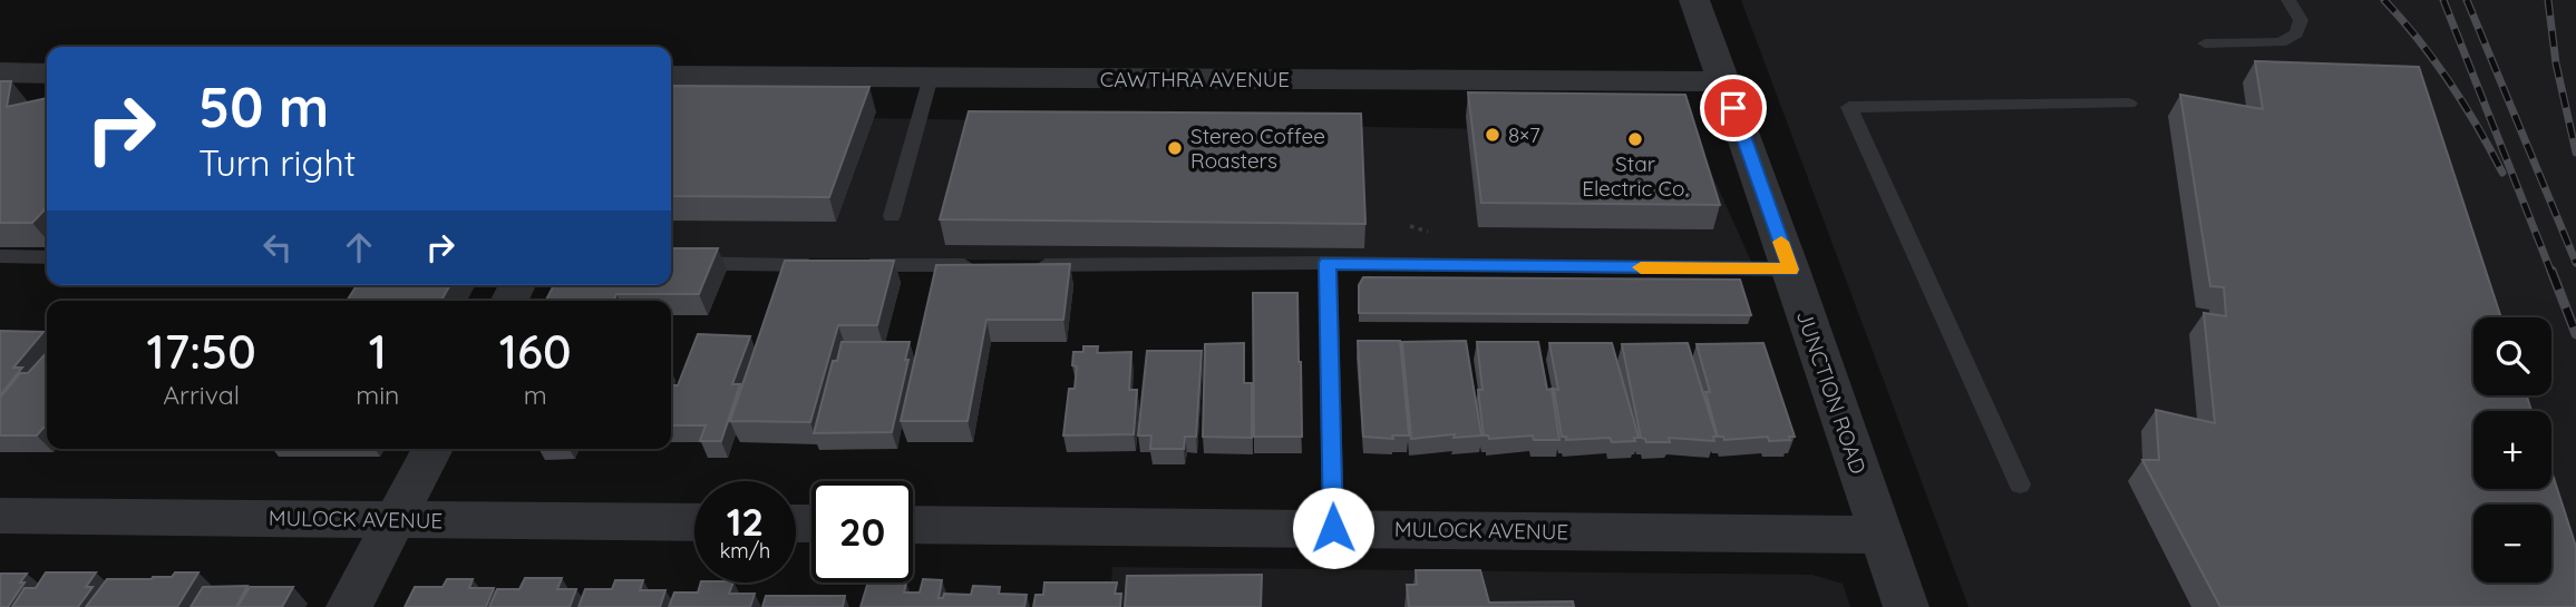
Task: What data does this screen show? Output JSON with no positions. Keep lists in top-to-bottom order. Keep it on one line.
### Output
{"streets":{"street":["CAWTHRA AVENUE","JUNCTION ROAD","MULOCK AVENUE"]},"crossings":[["CAWTHRA AVENUE","JUNCTION ROAD"],["JUNCTION ROAD","MULOCK AVENUE"]],"places":["8×7","Star Electric Co.","Stereo Coffee Roasters"],"page":{"turn":["50 m","Turn right"],"eta":["17:50","Arrival","1","min","160","m"],"map_buttons":["+","−"],"speed":"12 km/h","limit":"20"}}
